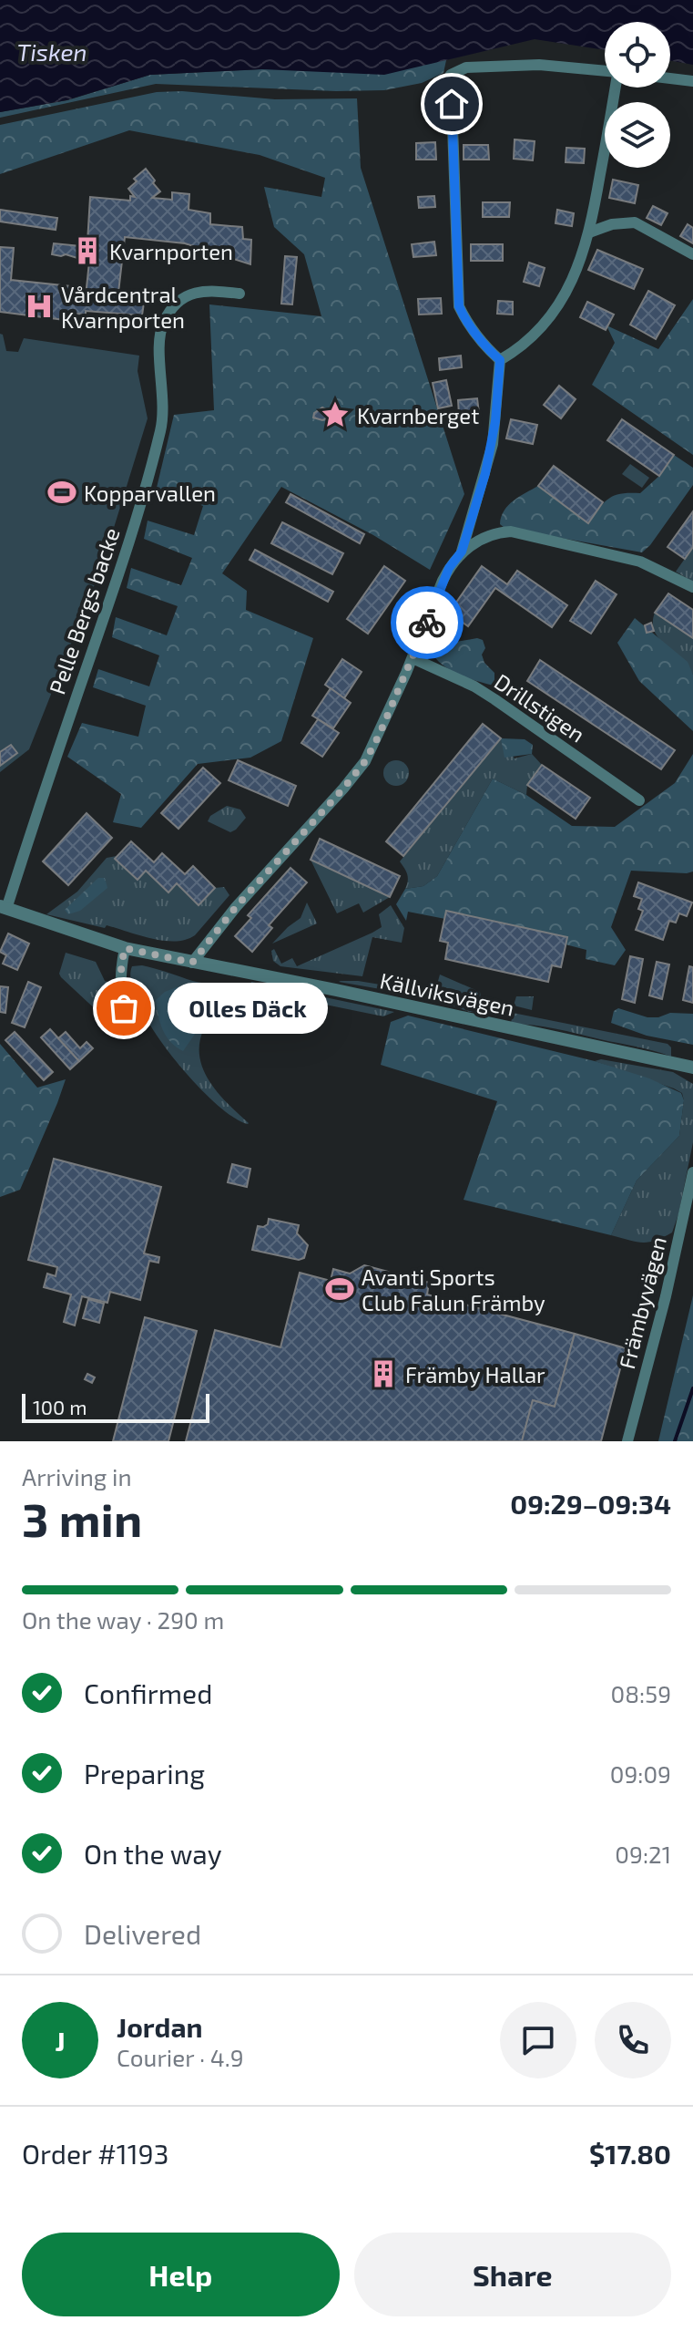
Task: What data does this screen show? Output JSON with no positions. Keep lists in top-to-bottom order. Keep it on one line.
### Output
{"streets":{"street":["Pelle Bergs backe","Drillstigen","Källviksvägen","Främbyvägen"]},"crossings":[["Pelle Bergs backe","Källviksvägen"]],"water":["Tisken"],"places":{"building":["Kvarnporten","Främby Hallar"],"hospital":["Vårdcentral Kvarnporten"],"place":["Kvarnberget"],"sports":["Kopparvallen","Avanti Sports Club Falun Främby"],"other":["Olles Däck"]},"scale_bar":"100 m","page":{"bubble":"Olles Däck","scale":"100 m","heading":["3 min","Arriving in","09:29–09:34"],"panel":["Jordan","Courier · 4.9","Order #1193","$17.80"],"bar":"On the way · 290 m","list":[["Confirmed","08:59"],["Preparing","09:09"],["On the way","09:21"],"Delivered"],"round":"J","buttons":["Help","Share"]}}
